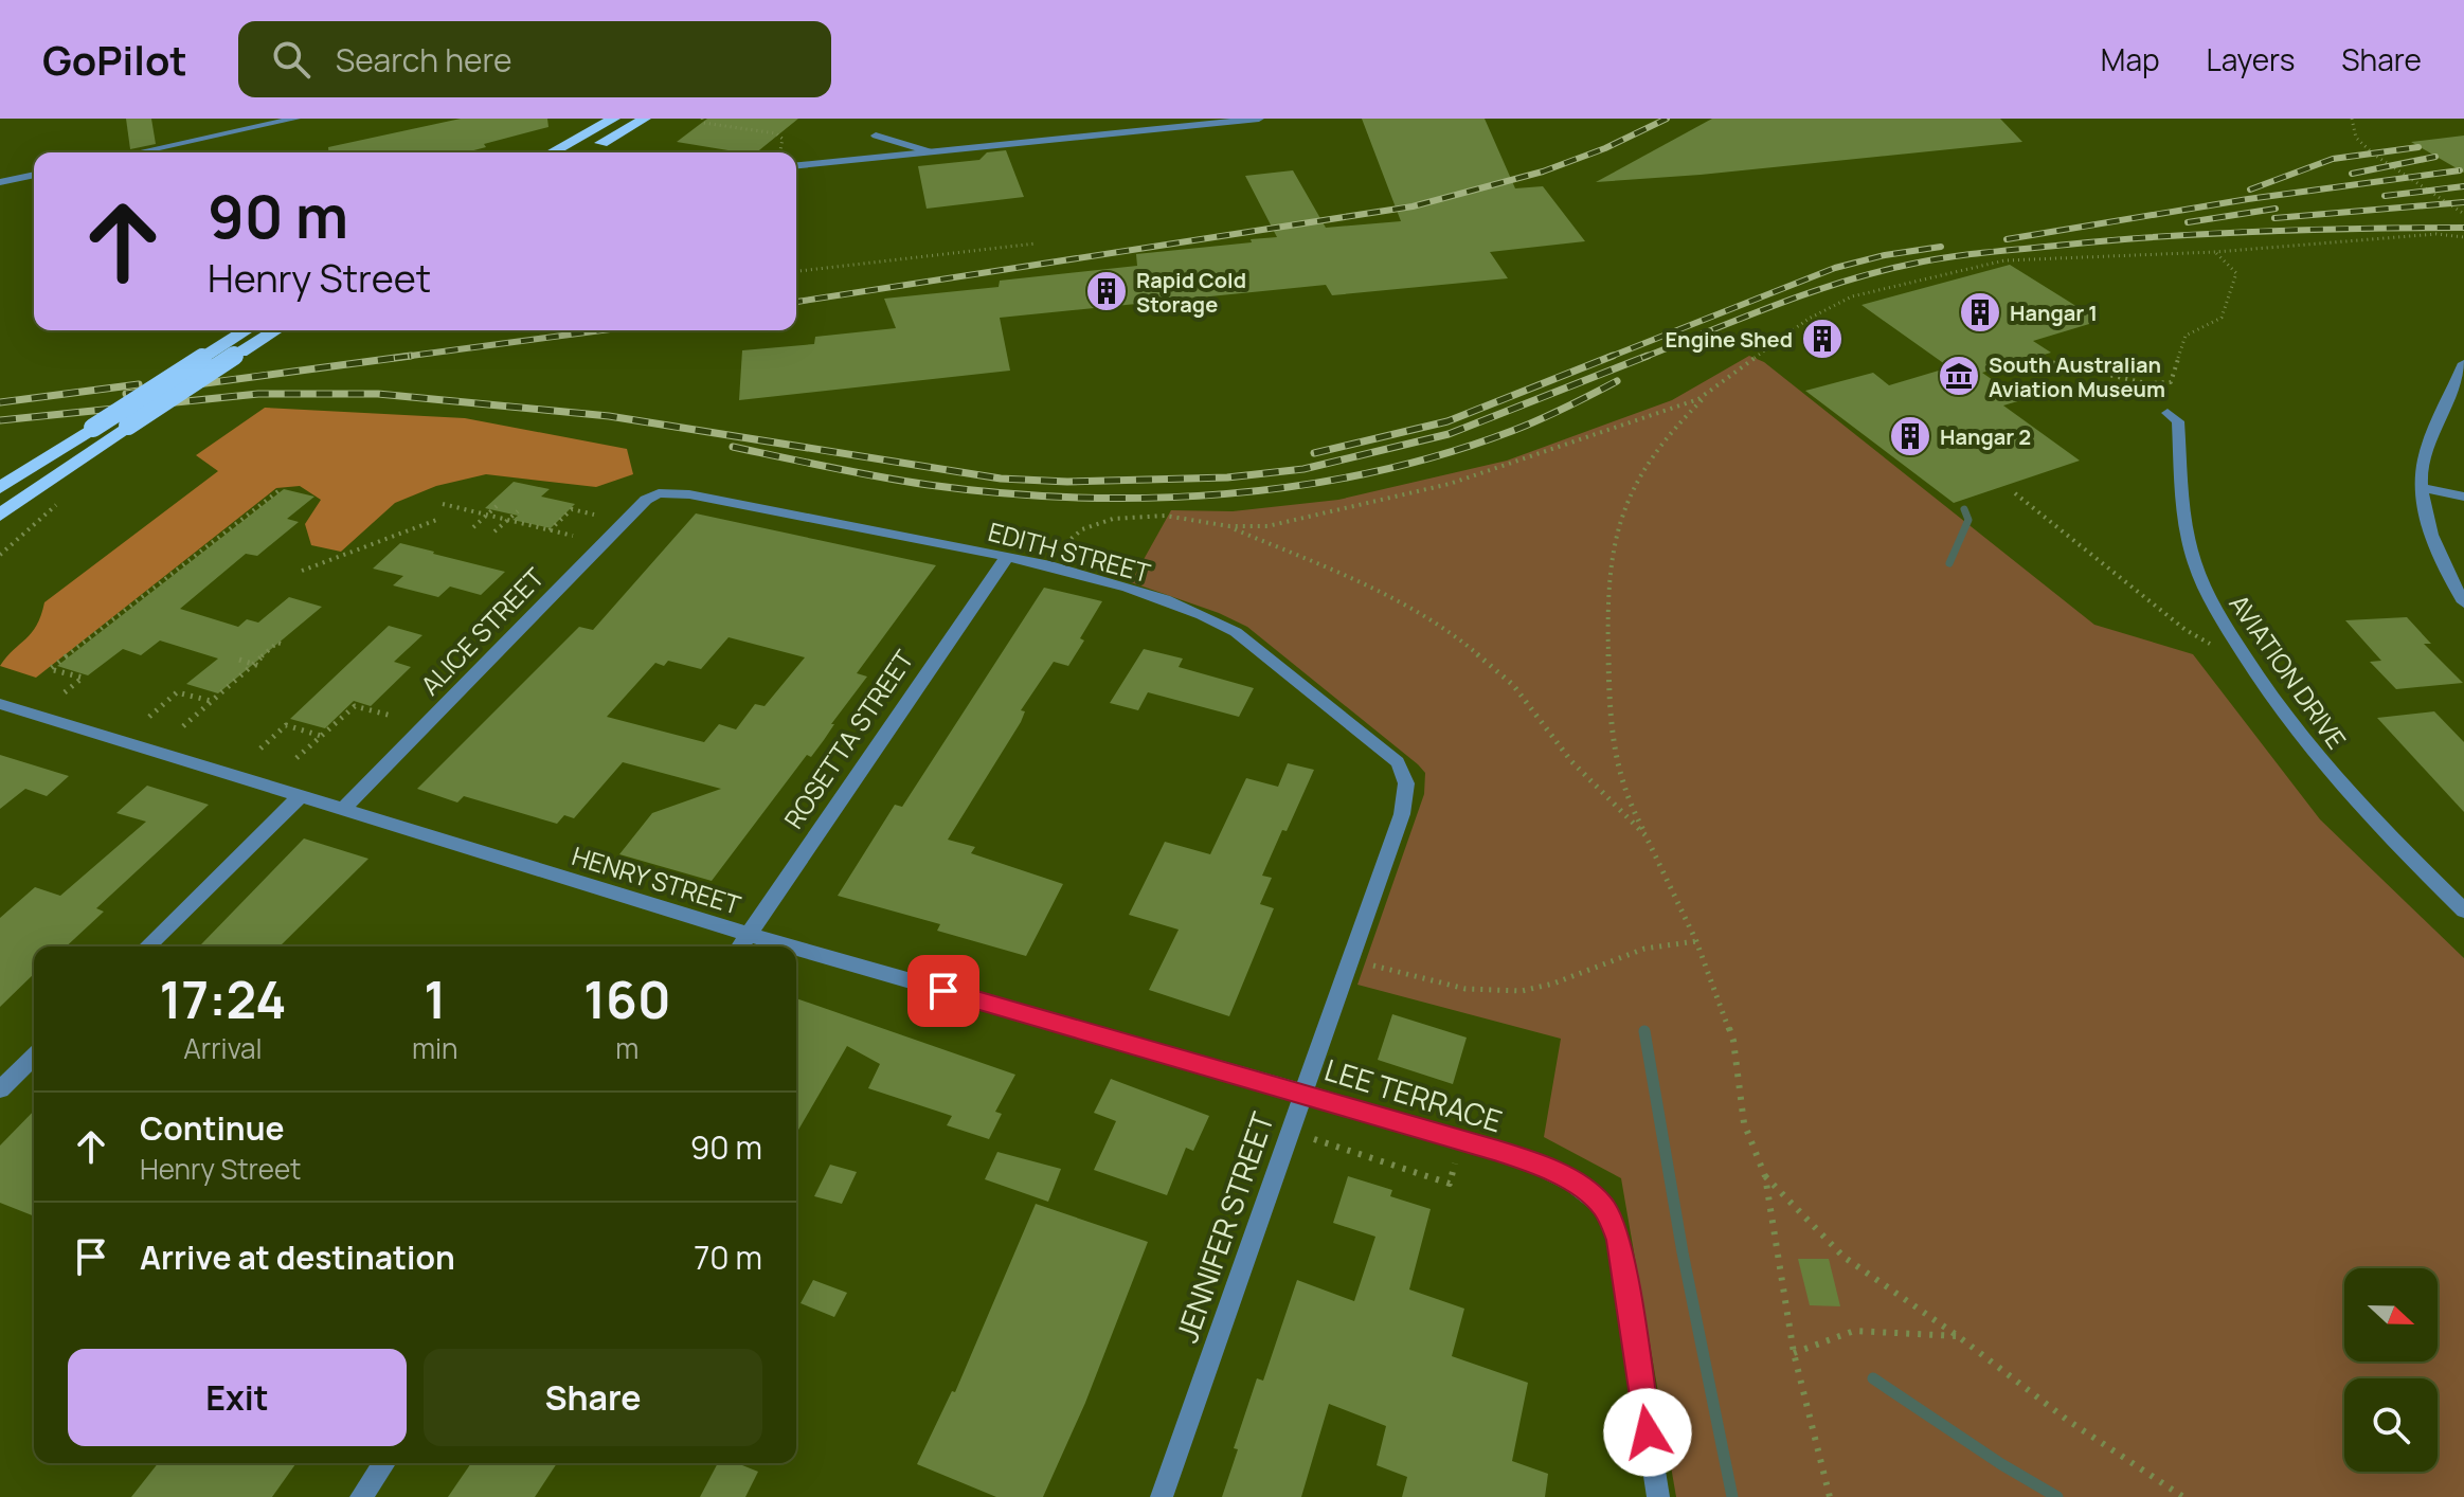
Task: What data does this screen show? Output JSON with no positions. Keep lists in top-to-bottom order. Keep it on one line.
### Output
{"streets":{"street":["EDITH STREET","ALICE STREET","AVIATION DRIVE","ROSETTA STREET","HENRY STREET","LEE TERRACE","JENNIFER STREET"]},"crossings":[["EDITH STREET","ALICE STREET"],["EDITH STREET","ROSETTA STREET"],["EDITH STREET","JENNIFER STREET"],["ALICE STREET","HENRY STREET"],["ROSETTA STREET","HENRY STREET"],["HENRY STREET","LEE TERRACE"],["HENRY STREET","JENNIFER STREET"],["LEE TERRACE","JENNIFER STREET"]],"places":{"building":["Rapid Cold Storage","Hangar 1","Engine Shed","Hangar 2"],"museum":["South Australian Aviation Museum"]},"north":"right","page":{"header":"GoPilot","search":"Search here","nav":["Map","Layers","Share"],"turn":["90 m","Henry Street"],"eta":["17:24","Arrival","1","min","160","m"],"list":[{"name":"Continue","note":"Henry Street","value":"90 m"},{"name":"Arrive at destination","value":"70 m"}],"buttons":["Exit","Share"]}}
